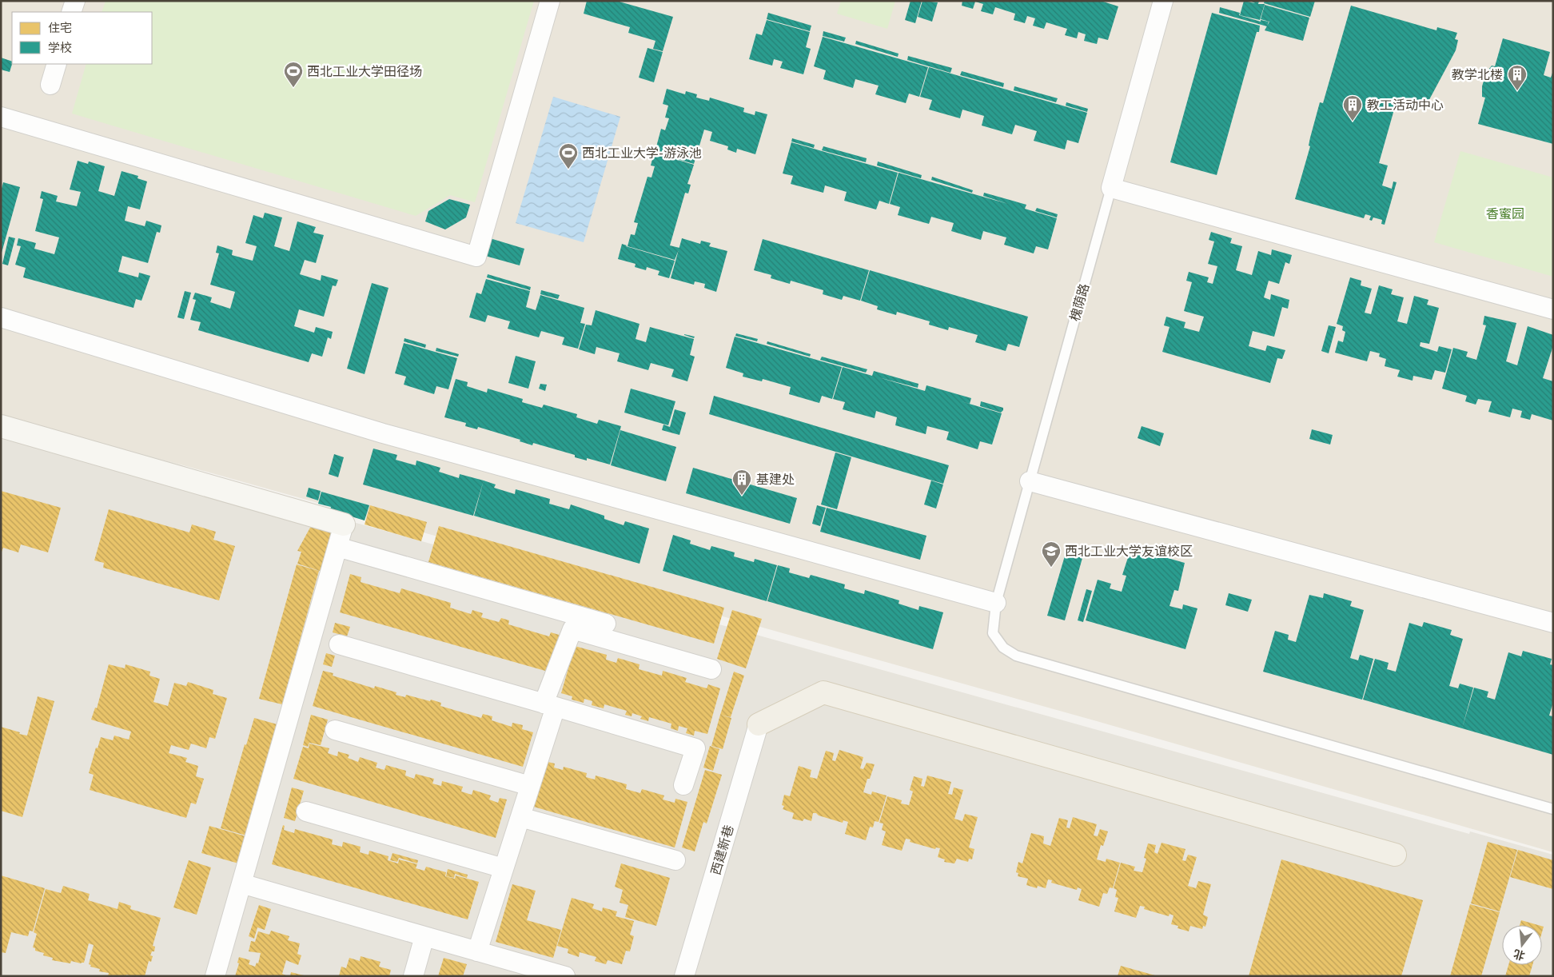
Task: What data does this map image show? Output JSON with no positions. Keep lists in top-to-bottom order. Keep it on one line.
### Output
{"streets":{"street":["槐荫路","西建新巷"]},"parks":["香蜜园"],"places":{"sports":["西北工业大学田径场","西北工业大学-游泳池"],"building":["教学北楼","教工活动中心","基建处"],"school or university":["西北工业大学友谊校区"]},"legend":["住宅","学校"],"north":"bottom"}
